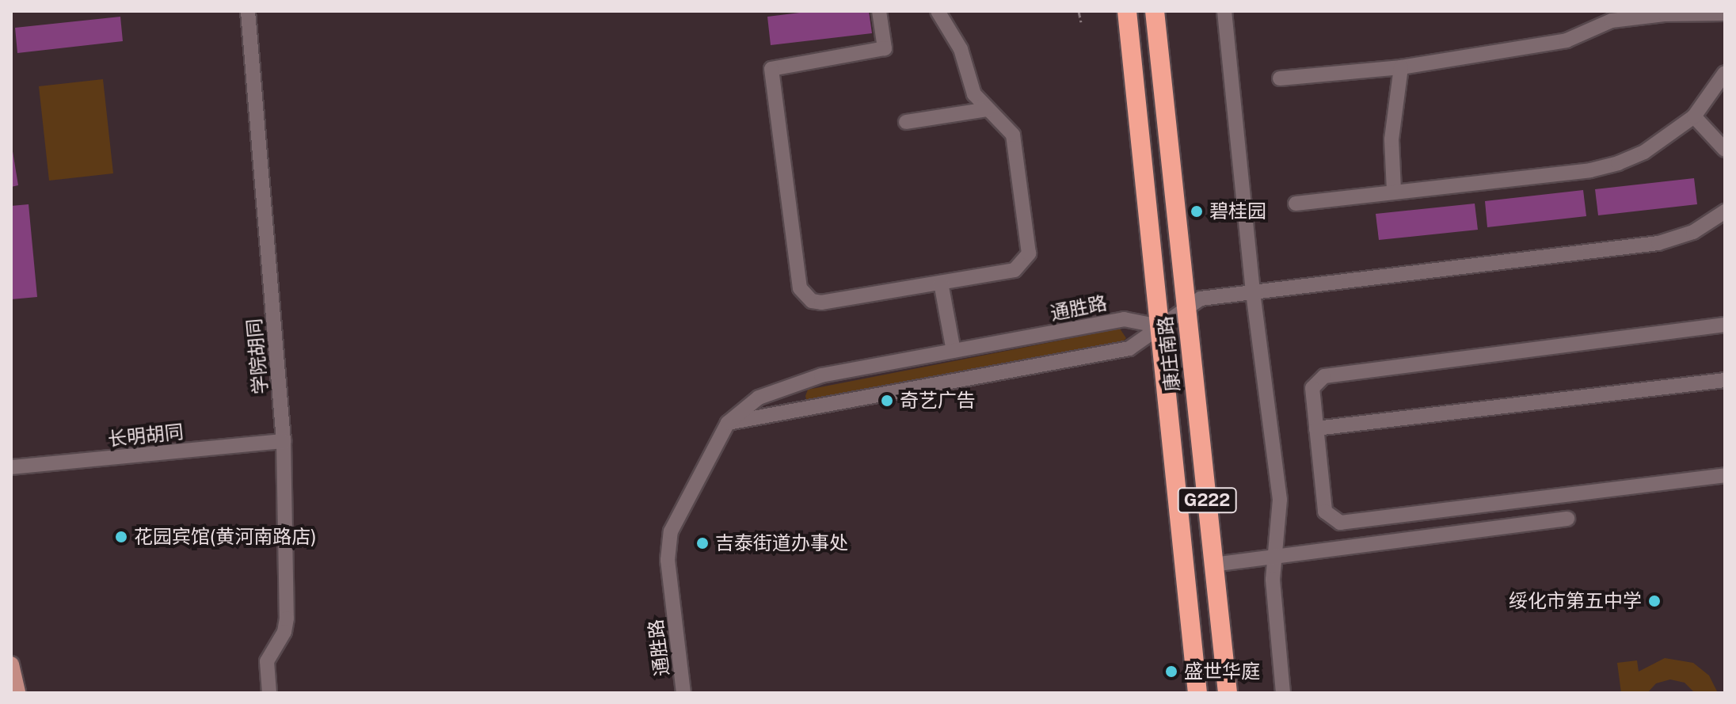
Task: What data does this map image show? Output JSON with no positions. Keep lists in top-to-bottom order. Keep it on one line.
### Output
{"streets":{"highway":["康庄南路","G222"],"street":["通胜路","学院胡同","长明胡同"]},"crossings":[["通胜路","康庄南路"],["学院胡同","长明胡同"]],"places":["碧桂园","奇艺广告","花园宾馆(黄河南路店)","吉泰街道办事处","绥化市第五中学","盛世华庭"]}
